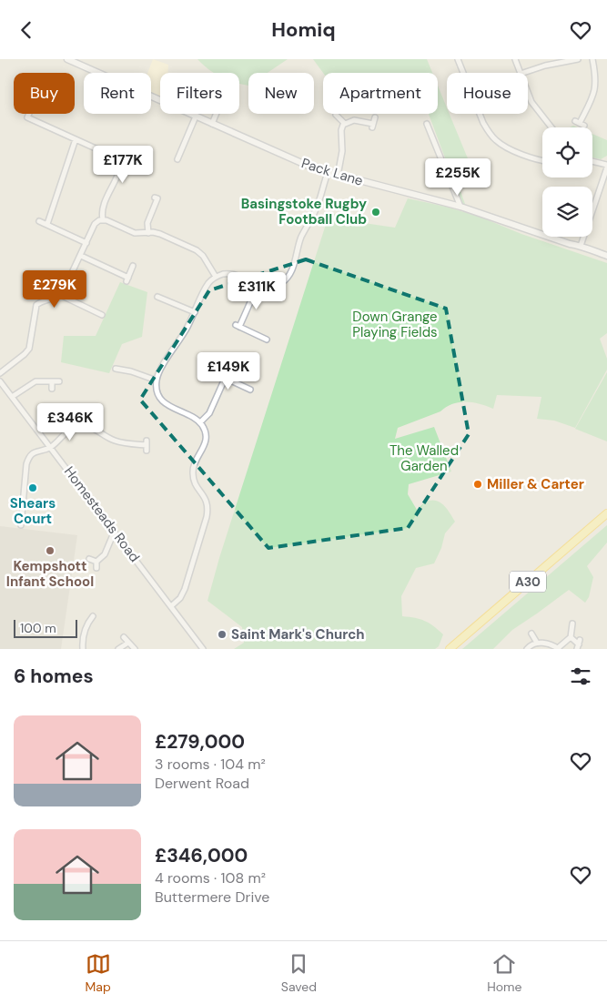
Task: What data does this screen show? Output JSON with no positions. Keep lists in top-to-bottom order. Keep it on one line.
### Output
{"streets":{"main road":["A30"],"street":["Pack Lane","Homesteads Road"]},"parks":["Down Grange Playing Fields","The Walled Garden"],"places":["Basingstoke Rugby Football Club","Miller & Carter","Shears Court","Kempshott Infant School","Saint Mark's Church"],"scale_bar":"100 m","page":{"header":"Homiq","chip":["Buy","Rent","Filters","New","Apartment","House"],"price":["£177K","£255K","£279K","£311K","£149K","£346K"],"scale":"100 m","heading":"6 homes","list":[{"name":"£279,000","note":"3 rooms · 104 m² · Derwent Road"},{"name":"£346,000","note":"4 rooms · 108 m² · Buttermere Drive"}],"tabs":["Map","Saved","Home"]}}
